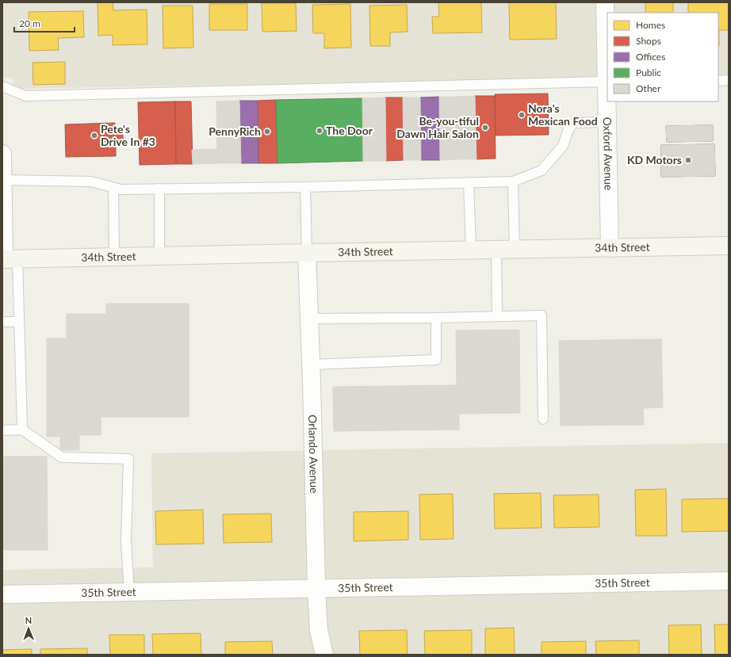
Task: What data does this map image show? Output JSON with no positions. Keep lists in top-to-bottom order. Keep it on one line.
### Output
{"streets":{"main road":["34th Street"],"street":["Oxford Avenue","Orlando Avenue","35th Street"]},"crossings":[["Oxford Avenue","34th Street"],["34th Street","Orlando Avenue"],["Orlando Avenue","35th Street"]],"places":["Nora's Mexican Food","Be-you-tiful Dawn Hair Salon","The Door","PennyRich","Pete's Drive In #3","KD Motors"],"legend":["Homes","Shops","Offices","Public","Other"],"scale_bar":"20 m","north":"top"}
